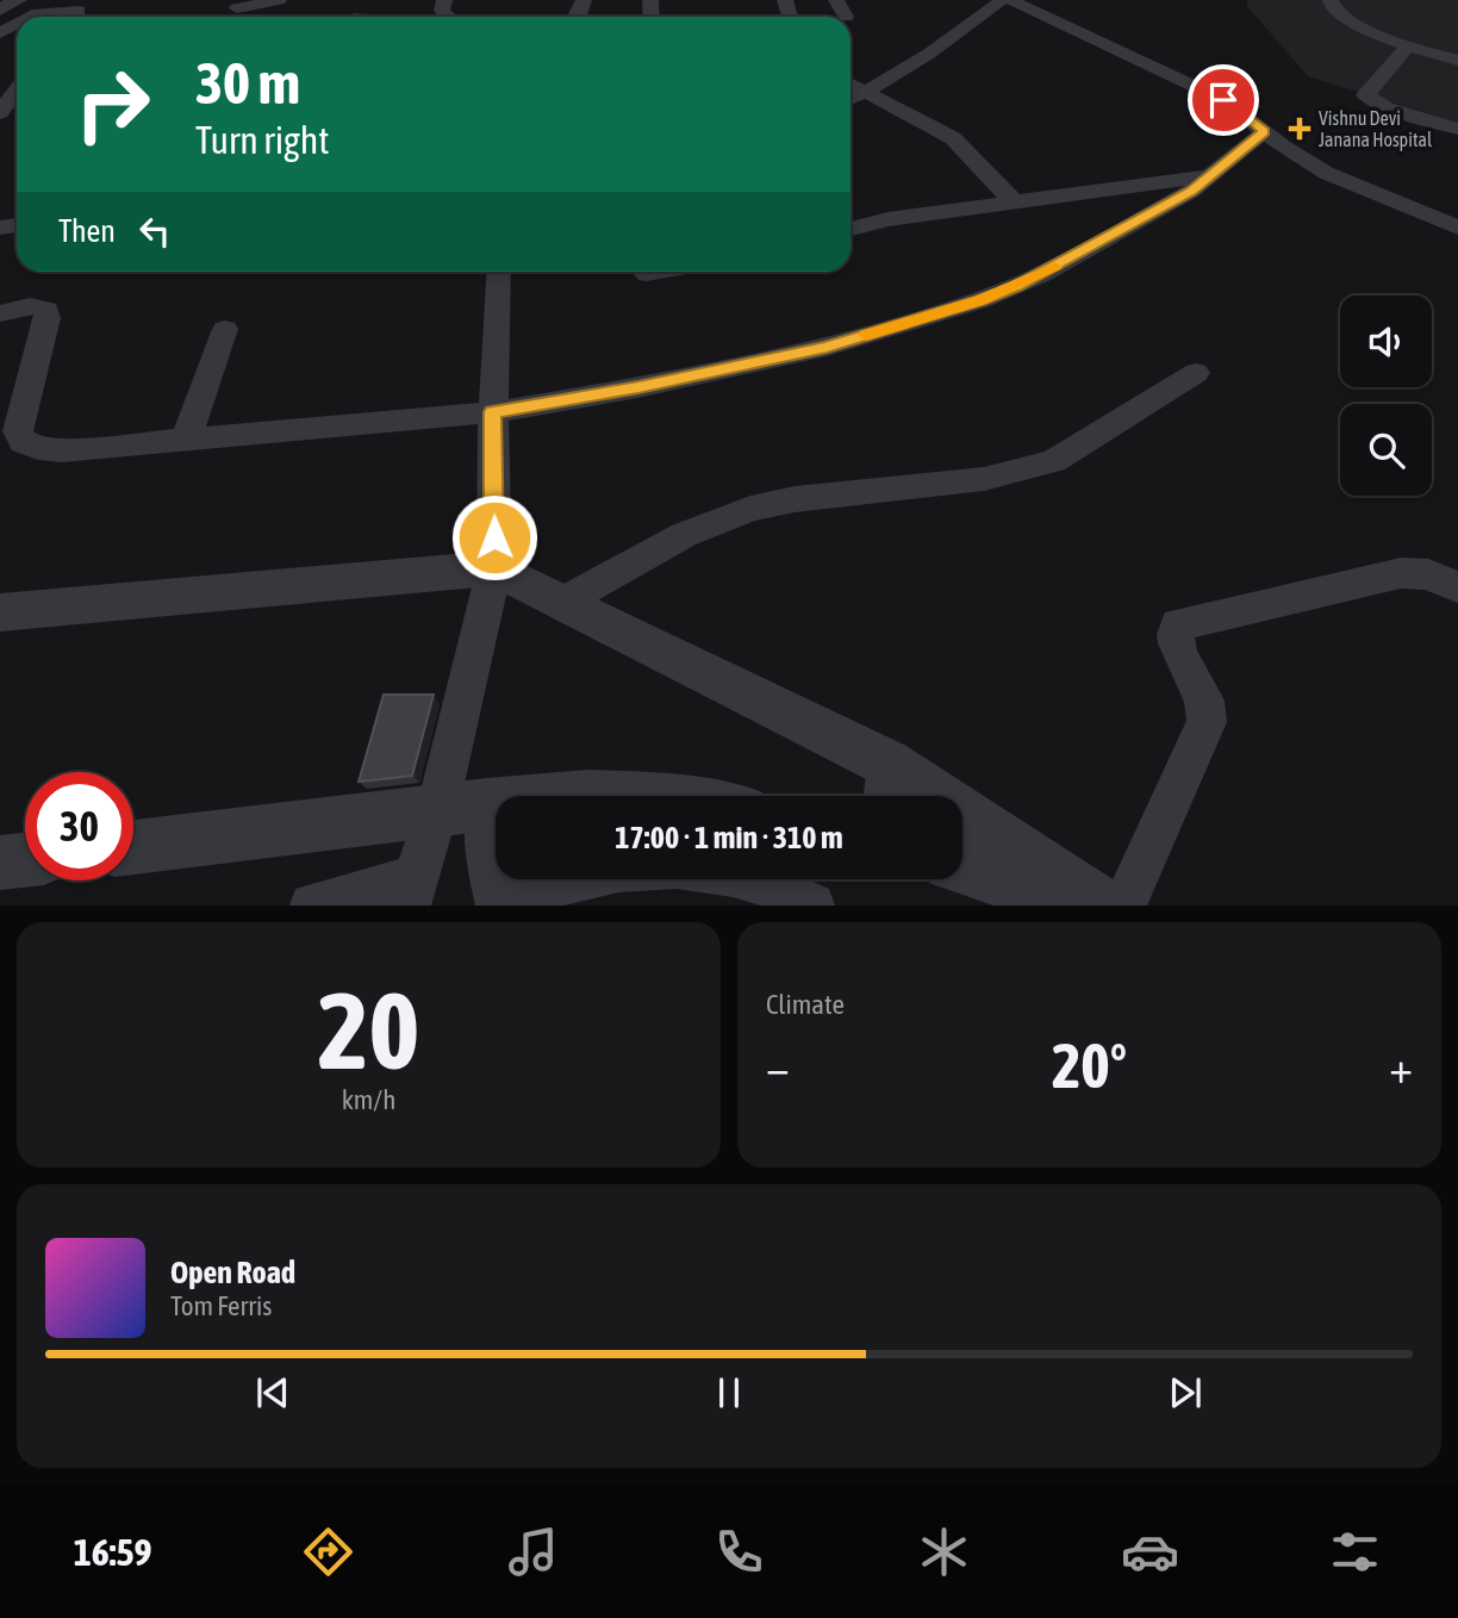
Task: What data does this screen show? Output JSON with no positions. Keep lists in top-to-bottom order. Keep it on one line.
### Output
{"places":{"health":["Vishnu Devi Janana Hospital"]},"page":{"turn":["30 m","Turn right"],"then":"Then","limit":"30","trip":"17:00 · 1 min · 310 m","tile":[["20","km/h"],"Climate"],"heat":["−","20°","+"],"song":["Open Road","Tom Ferris"],"tabs":"16:59"}}
